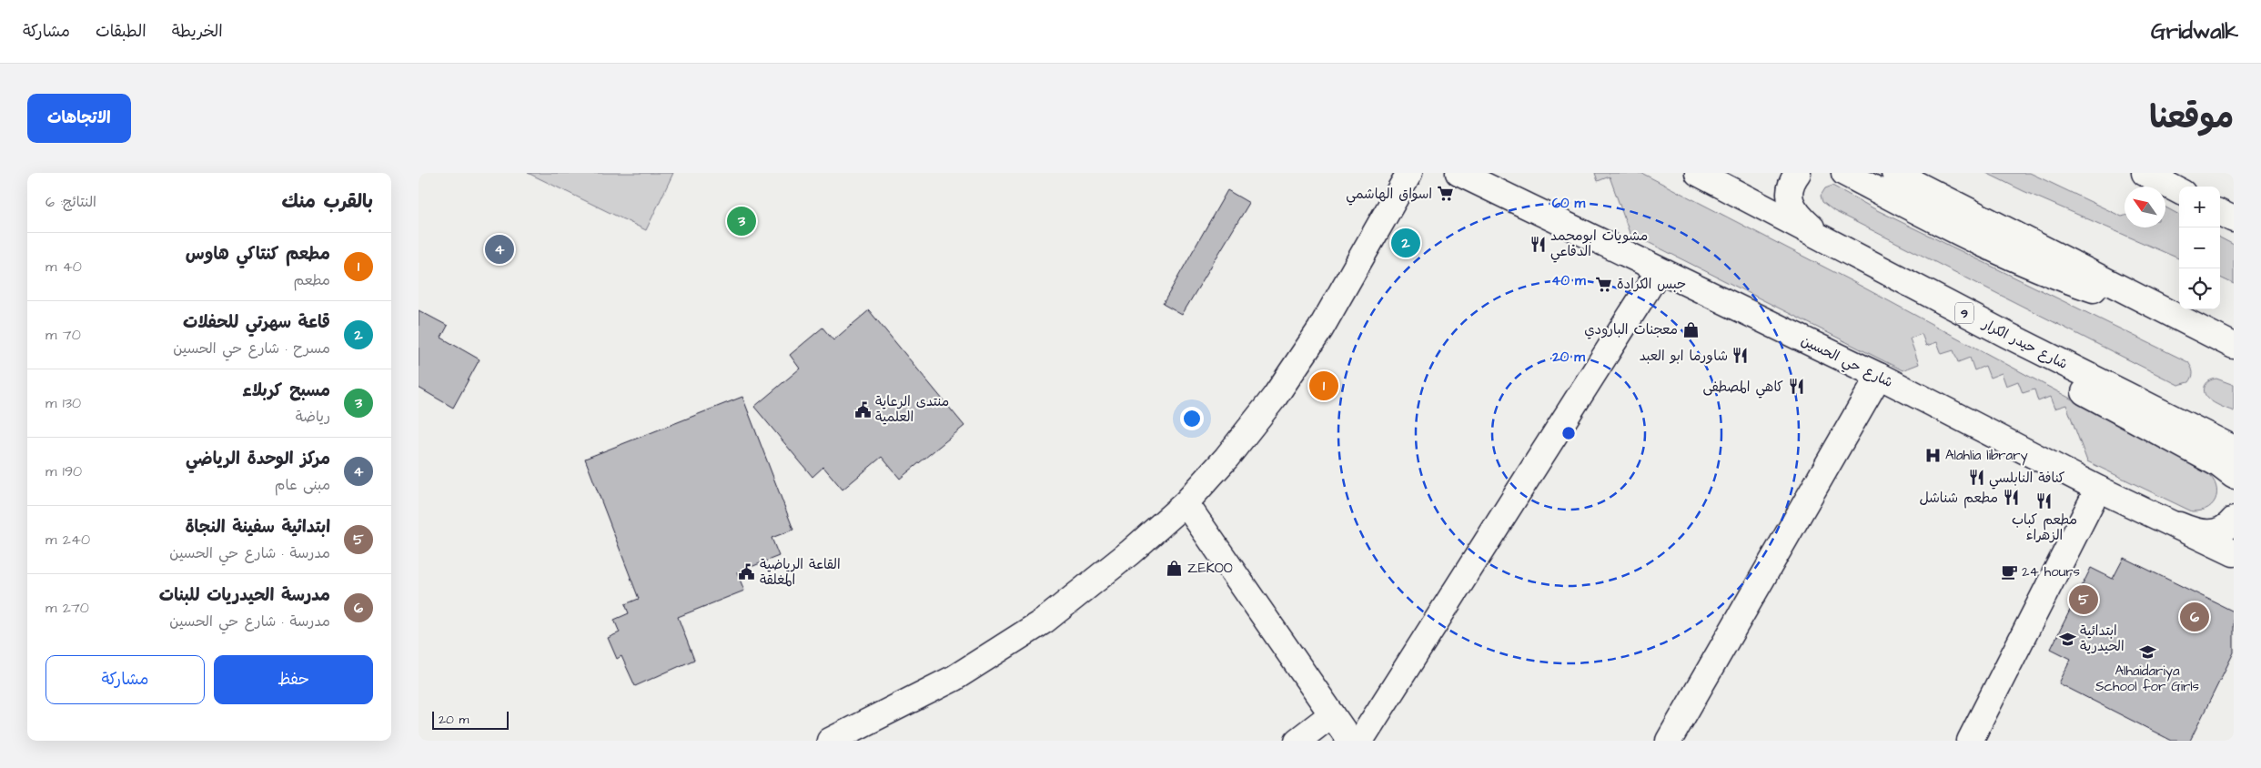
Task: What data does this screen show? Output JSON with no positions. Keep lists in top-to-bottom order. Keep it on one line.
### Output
{"streets":{"main road":["9","شارع حيدر الكرار","شارع حي الحسين"]},"places":{"supermarket":["اسواق الهاشمي","جبس الكرادة"],"restaurant":["مشويات ابومحمد الدفاعي","شاورما ابو العبد","كاهي المصطفى","كنافة النابلسي","مطعم شناشل","مطعم كباب الزهراء"],"shop":["معجنات البارودي","ZEKOO"],"public building":["منتدى الرعاية العلمية","القاعة الرياضية المغلقة"],"hospital":["Alahlia library"],"cafe":["24 hours"],"school or university":["ابتدائية الحيدرية","Alhaidariya School for Girls"]},"scale_bar":"20 m","north":"top left","page":{"header":"Gridwalk","nav":["الخريطة","الطبقات","مشاركة"],"title":"موقعنا","buttons":["الاتجاهات",["حفظ","مشاركة"]],"heading":["بالقرب منك","النتائج: 6"],"map_buttons":["+","−"],"pins":["3","2","4","1","5","6"],"list":[{"mark":"1","name":"مطعم كنتاكي هاوس","note":"مطعم","value":"40 m"},{"mark":"2","name":"قاعة سهرتي للحفلات","note":"مسرح · شارع حي الحسين","value":"70 m"},{"mark":"3","name":"مسبح كربلاء","note":"رياضة","value":"130 m"},{"mark":"4","name":"مركز الوحدة الرياضي","note":"مبنى عام","value":"190 m"},{"mark":"5","name":"ابتدائية سفينة النجاة","note":"مدرسة · شارع حي الحسين","value":"240 m"},{"mark":"6","name":"مدرسة الحيدريات للبنات","note":"مدرسة · شارع حي الحسين","value":"270 m"}],"scale":"20 m"},"rings":["60 m","40 m","20 m"]}
